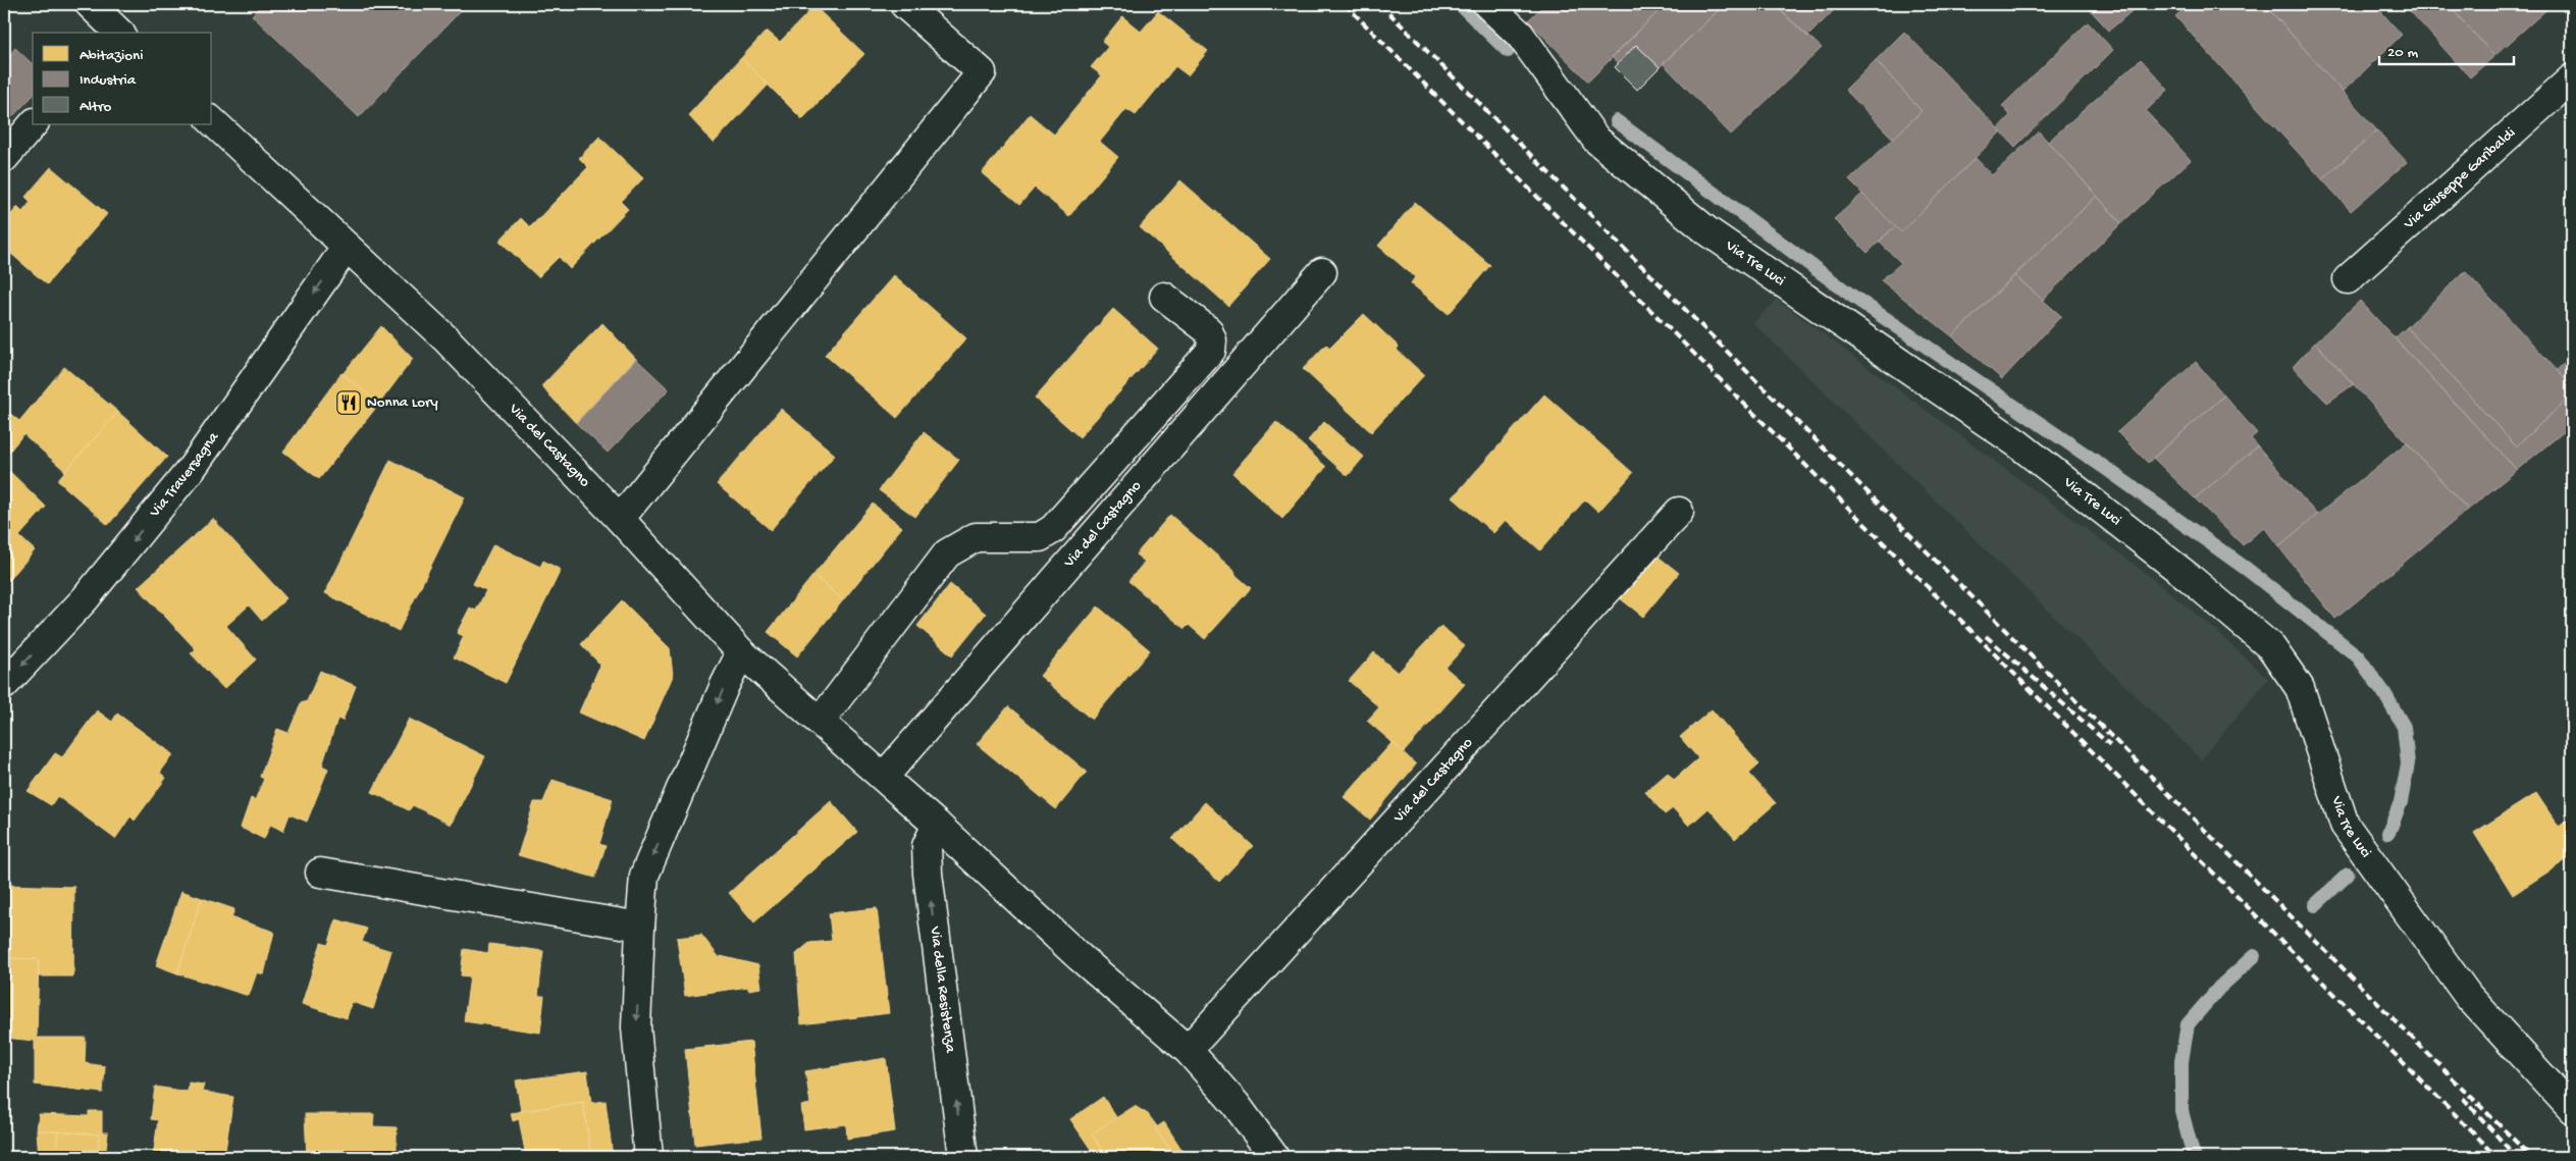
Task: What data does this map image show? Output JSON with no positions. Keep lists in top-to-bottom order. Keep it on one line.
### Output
{"streets":{"street":["Via Giuseppe Garibaldi","Via Tre Luci","Via del Castagno","Via Traversagna","Via della Resistenza"]},"crossings":[["Via del Castagno","Via Traversagna"],["Via del Castagno","Via della Resistenza"]],"one_way":["Via Traversagna","Via della Resistenza"],"places":{"restaurant":["Nonna Lory"]},"legend":["Abitazioni","Industria","Altro"],"scale_bar":"20 m"}
